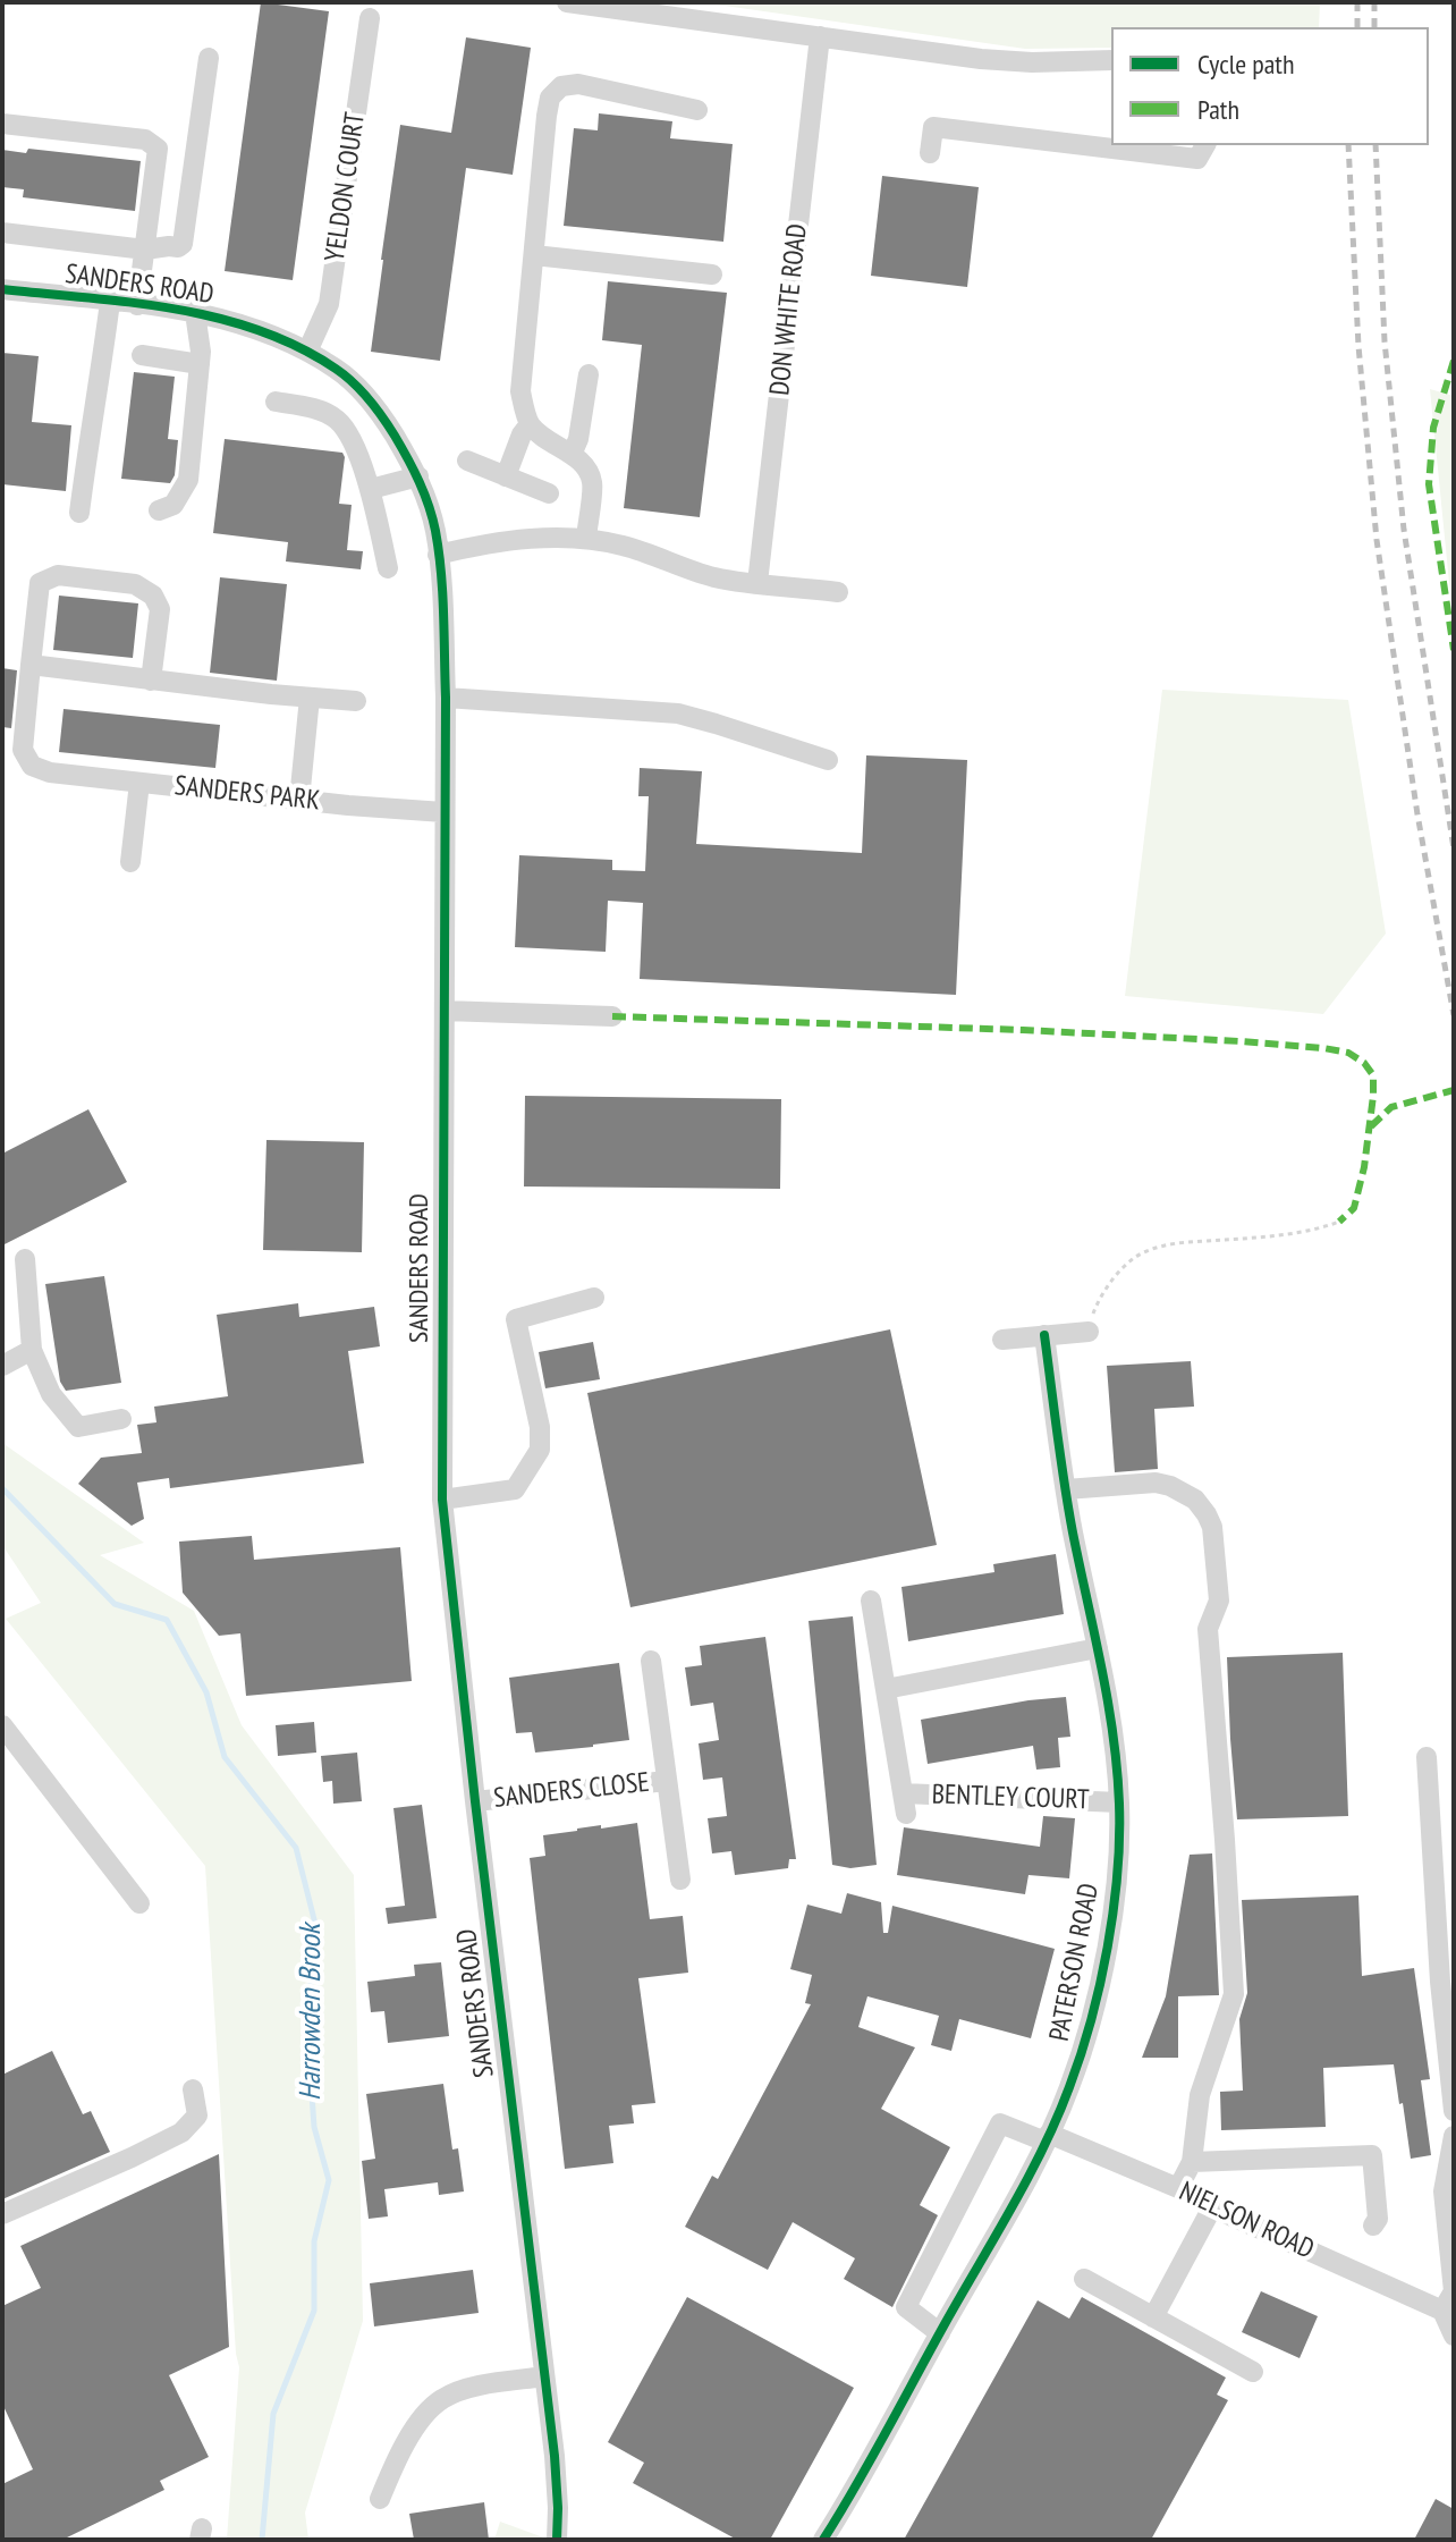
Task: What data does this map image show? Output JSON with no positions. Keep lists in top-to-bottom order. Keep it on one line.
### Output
{"streets":{"street":["YELDON COURT","SANDERS ROAD","DON WHITE ROAD","SANDERS PARK","SANDERS CLOSE","BENTLEY COURT","PATERSON ROAD","NIELSON ROAD"]},"crossings":[["YELDON COURT","SANDERS ROAD"],["SANDERS ROAD","SANDERS PARK"],["SANDERS ROAD","SANDERS CLOSE"],["BENTLEY COURT","PATERSON ROAD"],["PATERSON ROAD","NIELSON ROAD"]],"water":["Harrowden Brook"],"legend":["Cycle path","Path"]}
